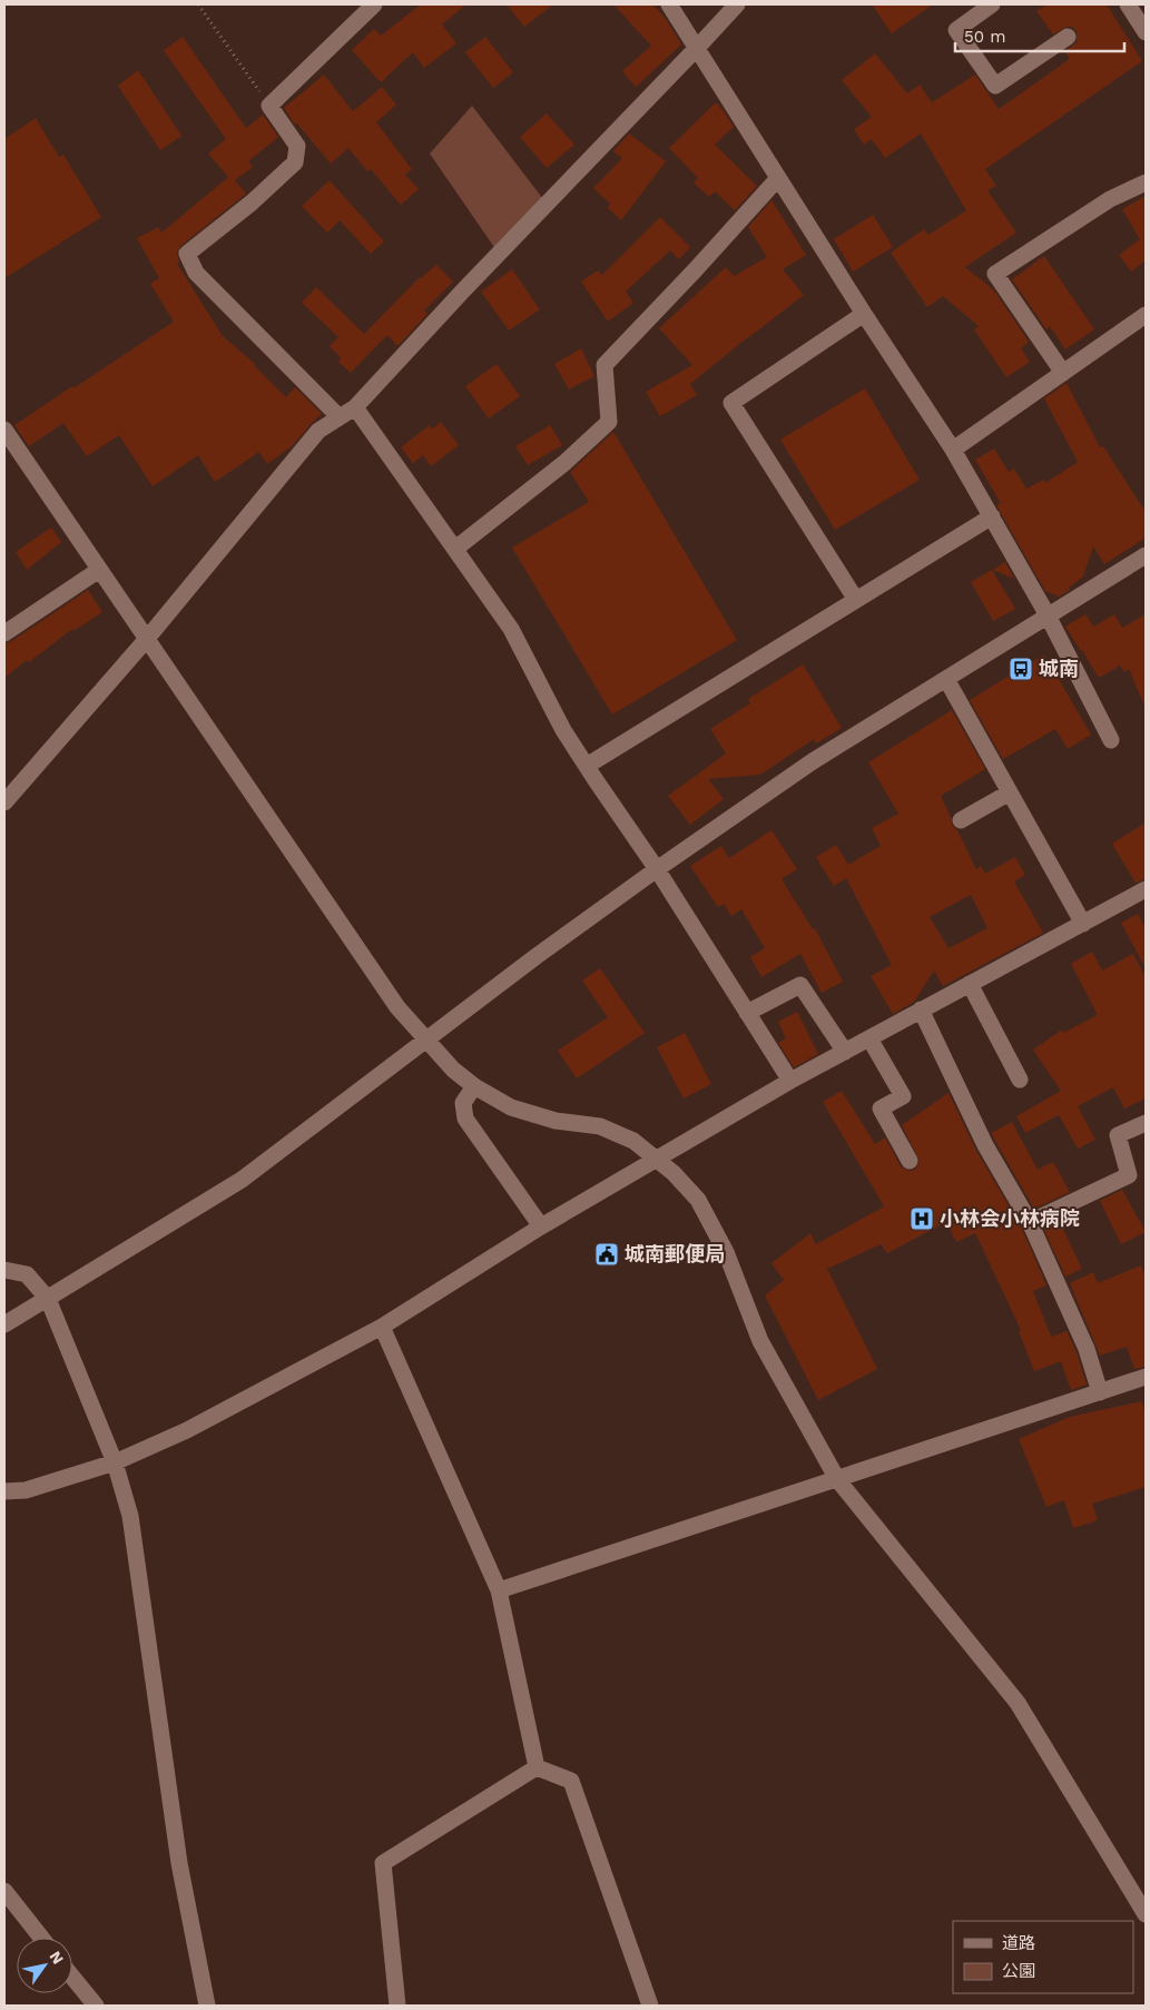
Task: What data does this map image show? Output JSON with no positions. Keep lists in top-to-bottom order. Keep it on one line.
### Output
{"places":{"bus stop":["城南"],"hospital":["小林会小林病院"],"public building":["城南郵便局"]},"legend":["道路","公園"],"scale_bar":"50 m","north":"top right"}
